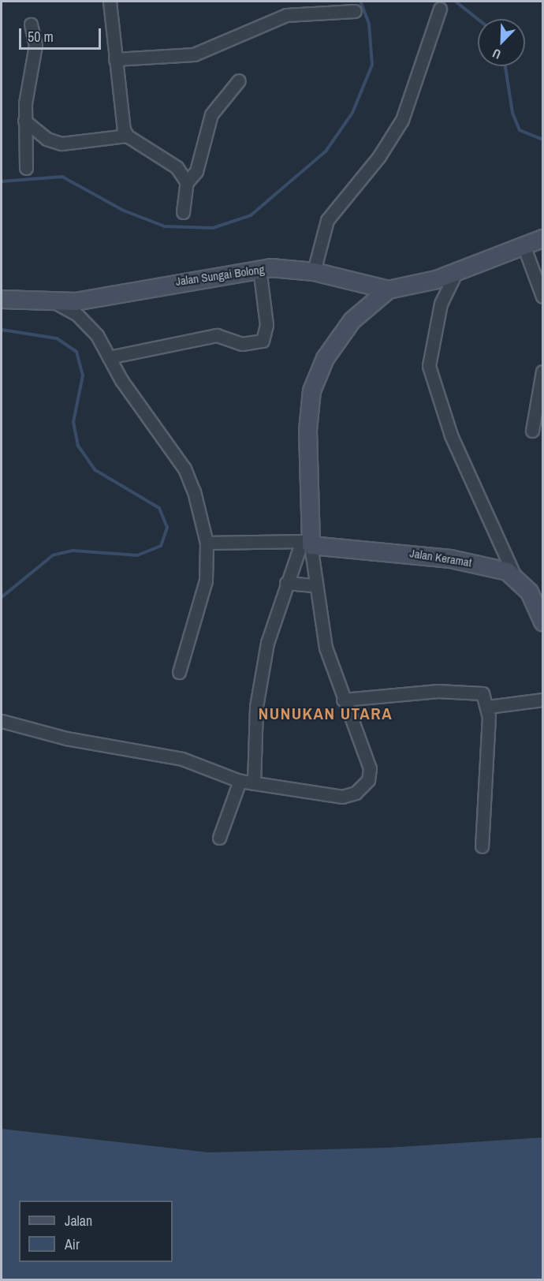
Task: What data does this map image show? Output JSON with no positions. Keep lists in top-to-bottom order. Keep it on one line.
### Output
{"streets":{"street":["Jalan Sungai Bolong","Jalan Keramat"]},"districts":["NUNUKAN UTARA"],"legend":["Jalan","Air"],"scale_bar":"50 m","north":"bottom left"}
